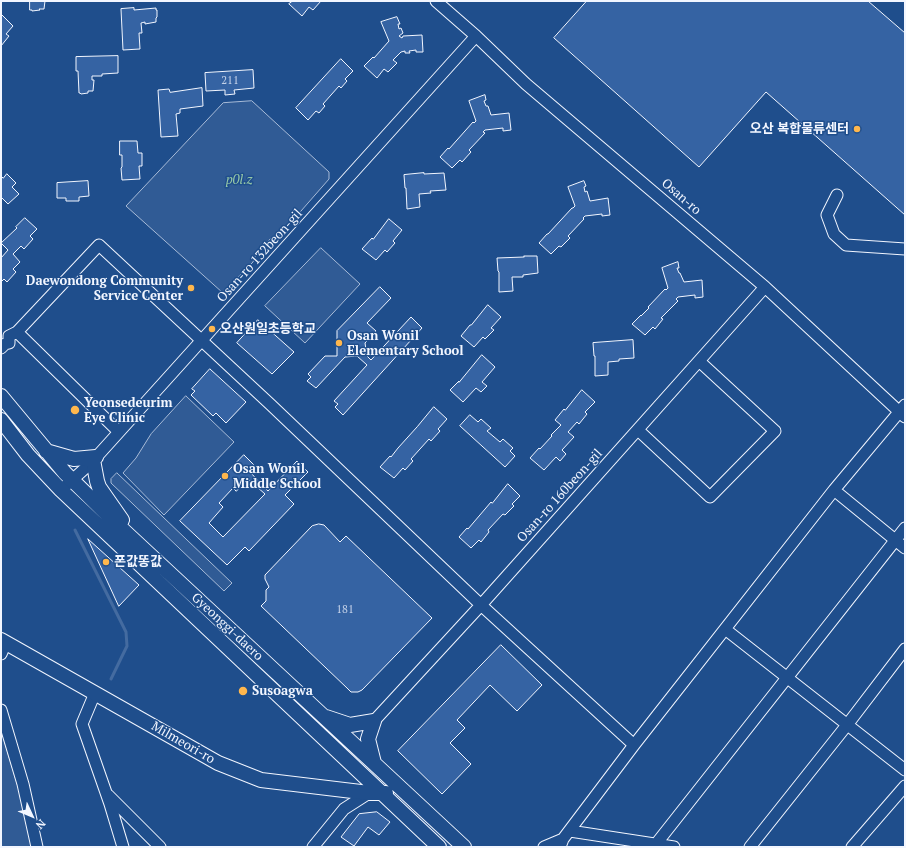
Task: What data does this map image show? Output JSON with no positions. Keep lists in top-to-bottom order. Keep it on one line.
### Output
{"streets":{"main road":["Gyeonggi-daero","Milmeori-ro"],"street":["Osan-ro","Osan-ro 132beon-gil","Osan-ro 160beon-gil"]},"crossings":[["Osan-ro","Osan-ro 132beon-gil"],["Osan-ro","Osan-ro 160beon-gil"],["Osan-ro 132beon-gil","Gyeonggi-daero"],["Gyeonggi-daero","Milmeori-ro"]],"parks":["p0l.z"],"places":["오산 복합물류센터","Daewondong Community Service Center","오산원일초등학교","Osan Wonil Elementary School","Yeonsedeurim Eye Clinic","Osan Wonil Middle School","폰값똥값","Susoagwa"],"house_numbers":["211","181"],"north":"bottom right"}
